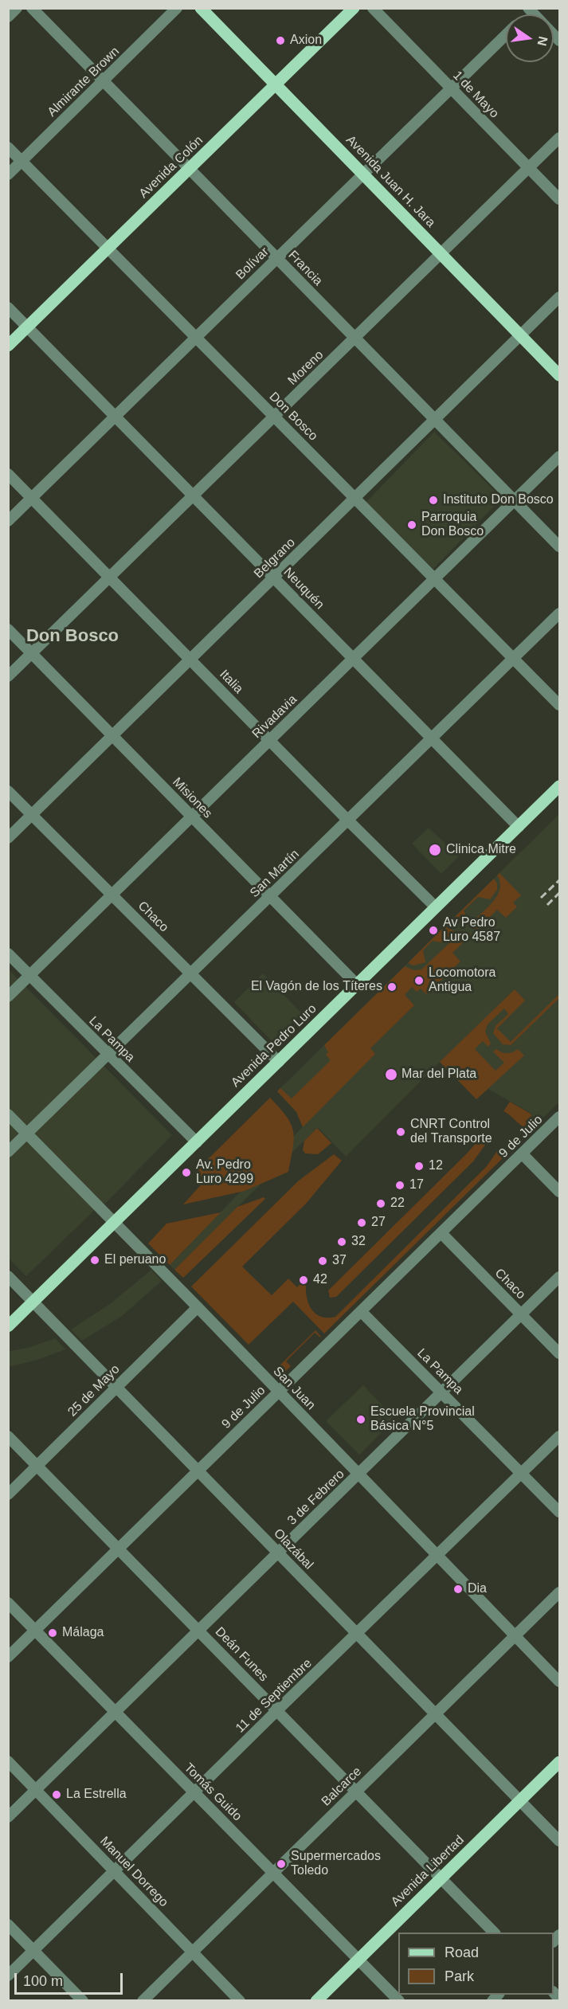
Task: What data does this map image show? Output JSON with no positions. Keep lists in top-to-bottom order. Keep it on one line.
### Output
{"streets":{"main road":["Avenida Colón","Avenida Juan H. Jara","Avenida Pedro Luro","Avenida Libertad"],"street":["Almirante Brown","1 de Mayo","Bolívar","Francia","Moreno","Don Bosco","Belgrano","Neuquén","Italia","Rivadavia","Misiones","San Martín","Chaco","La Pampa","9 de Julio","San Juan","25 de Mayo","3 de Febrero","Olazábal","Deán Funes","11 de Septiembre","Balcarce","Tomás Guido","Manuel Dorrego"]},"crossings":[["Almirante Brown","Francia"],["Almirante Brown","Don Bosco"],["1 de Mayo","Bolívar"],["1 de Mayo","Moreno"],["Avenida Colón","Avenida Juan H. Jara"],["Avenida Colón","Francia"],["Avenida Colón","Don Bosco"],["Avenida Colón","Neuquén"],["Avenida Juan H. Jara","Bolívar"],["Avenida Juan H. Jara","Moreno"],["Avenida Juan H. Jara","Belgrano"],["Bolívar","Francia"],["Bolívar","Don Bosco"],["Bolívar","Neuquén"],["Bolívar","Italia"],["Francia","Moreno"],["Francia","Belgrano"],["Francia","Rivadavia"],["Moreno","Don Bosco"],["Moreno","Neuquén"],["Moreno","Italia"],["Moreno","Misiones"],["Don Bosco","Belgrano"],["Don Bosco","Rivadavia"],["Don Bosco","San Martín"],["Belgrano","Neuquén"],["Belgrano","Italia"],["Belgrano","Misiones"],["Belgrano","Chaco"],["Neuquén","Rivadavia"],["Neuquén","San Martín"],["Neuquén","Avenida Pedro Luro"],["Italia","Rivadavia"],["Italia","San Martín"],["Italia","Avenida Pedro Luro"],["Rivadavia","Misiones"],["Rivadavia","Chaco"],["Rivadavia","La Pampa"],["Misiones","San Martín"],["Misiones","Avenida Pedro Luro"],["San Martín","Chaco"],["San Martín","La Pampa"],["San Martín","San Juan"],["Chaco","Avenida Pedro Luro"],["Chaco","9 de Julio"],["Chaco","3 de Febrero"],["La Pampa","Avenida Pedro Luro"],["La Pampa","9 de Julio"],["La Pampa","3 de Febrero"],["La Pampa","11 de Septiembre"],["Avenida Pedro Luro","San Juan"],["Avenida Pedro Luro","Olazábal"],["9 de Julio","San Juan"],["9 de Julio","Olazábal"],["9 de Julio","Deán Funes"],["9 de Julio","Tomás Guido"],["San Juan","25 de Mayo"],["San Juan","3 de Febrero"],["San Juan","11 de Septiembre"],["San Juan","Balcarce"],["25 de Mayo","Olazábal"],["25 de Mayo","Deán Funes"],["3 de Febrero","Olazábal"],["3 de Febrero","Deán Funes"],["3 de Febrero","Tomás Guido"],["3 de Febrero","Manuel Dorrego"],["Olazábal","11 de Septiembre"],["Olazábal","Balcarce"],["Olazábal","Avenida Libertad"],["Deán Funes","11 de Septiembre"],["Deán Funes","Balcarce"],["Deán Funes","Avenida Libertad"],["11 de Septiembre","Tomás Guido"],["11 de Septiembre","Manuel Dorrego"],["Balcarce","Tomás Guido"],["Balcarce","Manuel Dorrego"],["Tomás Guido","Avenida Libertad"]],"districts":["Don Bosco"],"places":["Axion","Instituto Don Bosco","Parroquia Don Bosco","Clinica Mitre","Av Pedro Luro 4587","Locomotora Antigua","El Vagón de los Títeres","Mar del Plata","CNRT Control del Transporte","12","Av. Pedro Luro 4299","17","22","27","32","El peruano","37","42","Escuela Provincial Básica N°5","Dia","Málaga","La Estrella","Supermercados Toledo"],"legend":["Road","Park"],"scale_bar":"100 m","north":"right"}
